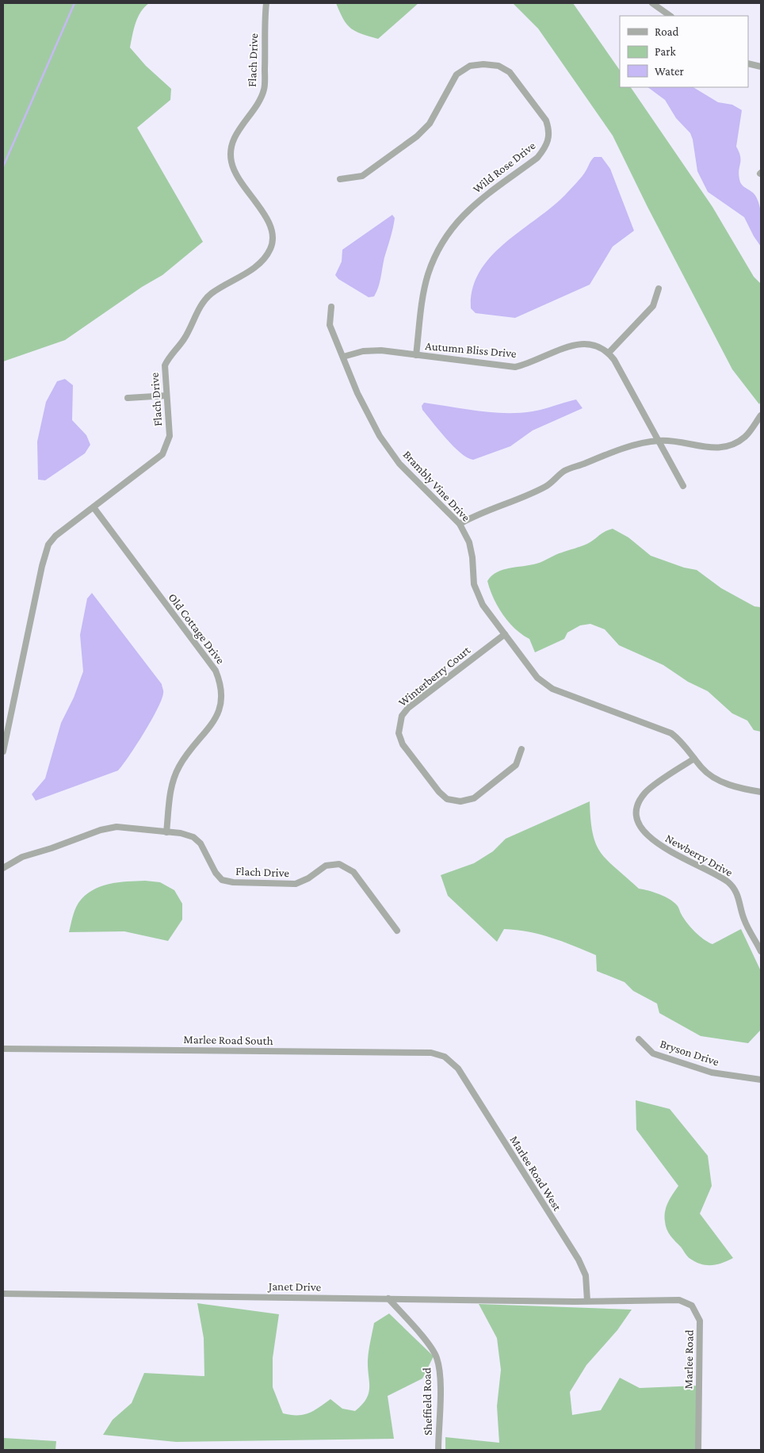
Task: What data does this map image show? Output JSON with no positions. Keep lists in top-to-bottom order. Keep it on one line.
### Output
{"streets":{"street":["Flach Drive","Wild Rose Drive","Autumn Bliss Drive","Brambly Vine Drive","Old Cottage Drive","Winterberry Court","Newberry Drive","Marlee Road South","Bryson Drive","Marlee Road West","Janet Drive","Marlee Road","Sheffield Road"]},"crossings":[["Flach Drive","Old Cottage Drive"],["Wild Rose Drive","Autumn Bliss Drive"],["Autumn Bliss Drive","Brambly Vine Drive"],["Brambly Vine Drive","Winterberry Court"],["Brambly Vine Drive","Newberry Drive"],["Marlee Road South","Marlee Road West"],["Marlee Road West","Janet Drive"],["Marlee Road West","Marlee Road"],["Janet Drive","Marlee Road"],["Janet Drive","Sheffield Road"]],"legend":["Road","Park","Water"]}
